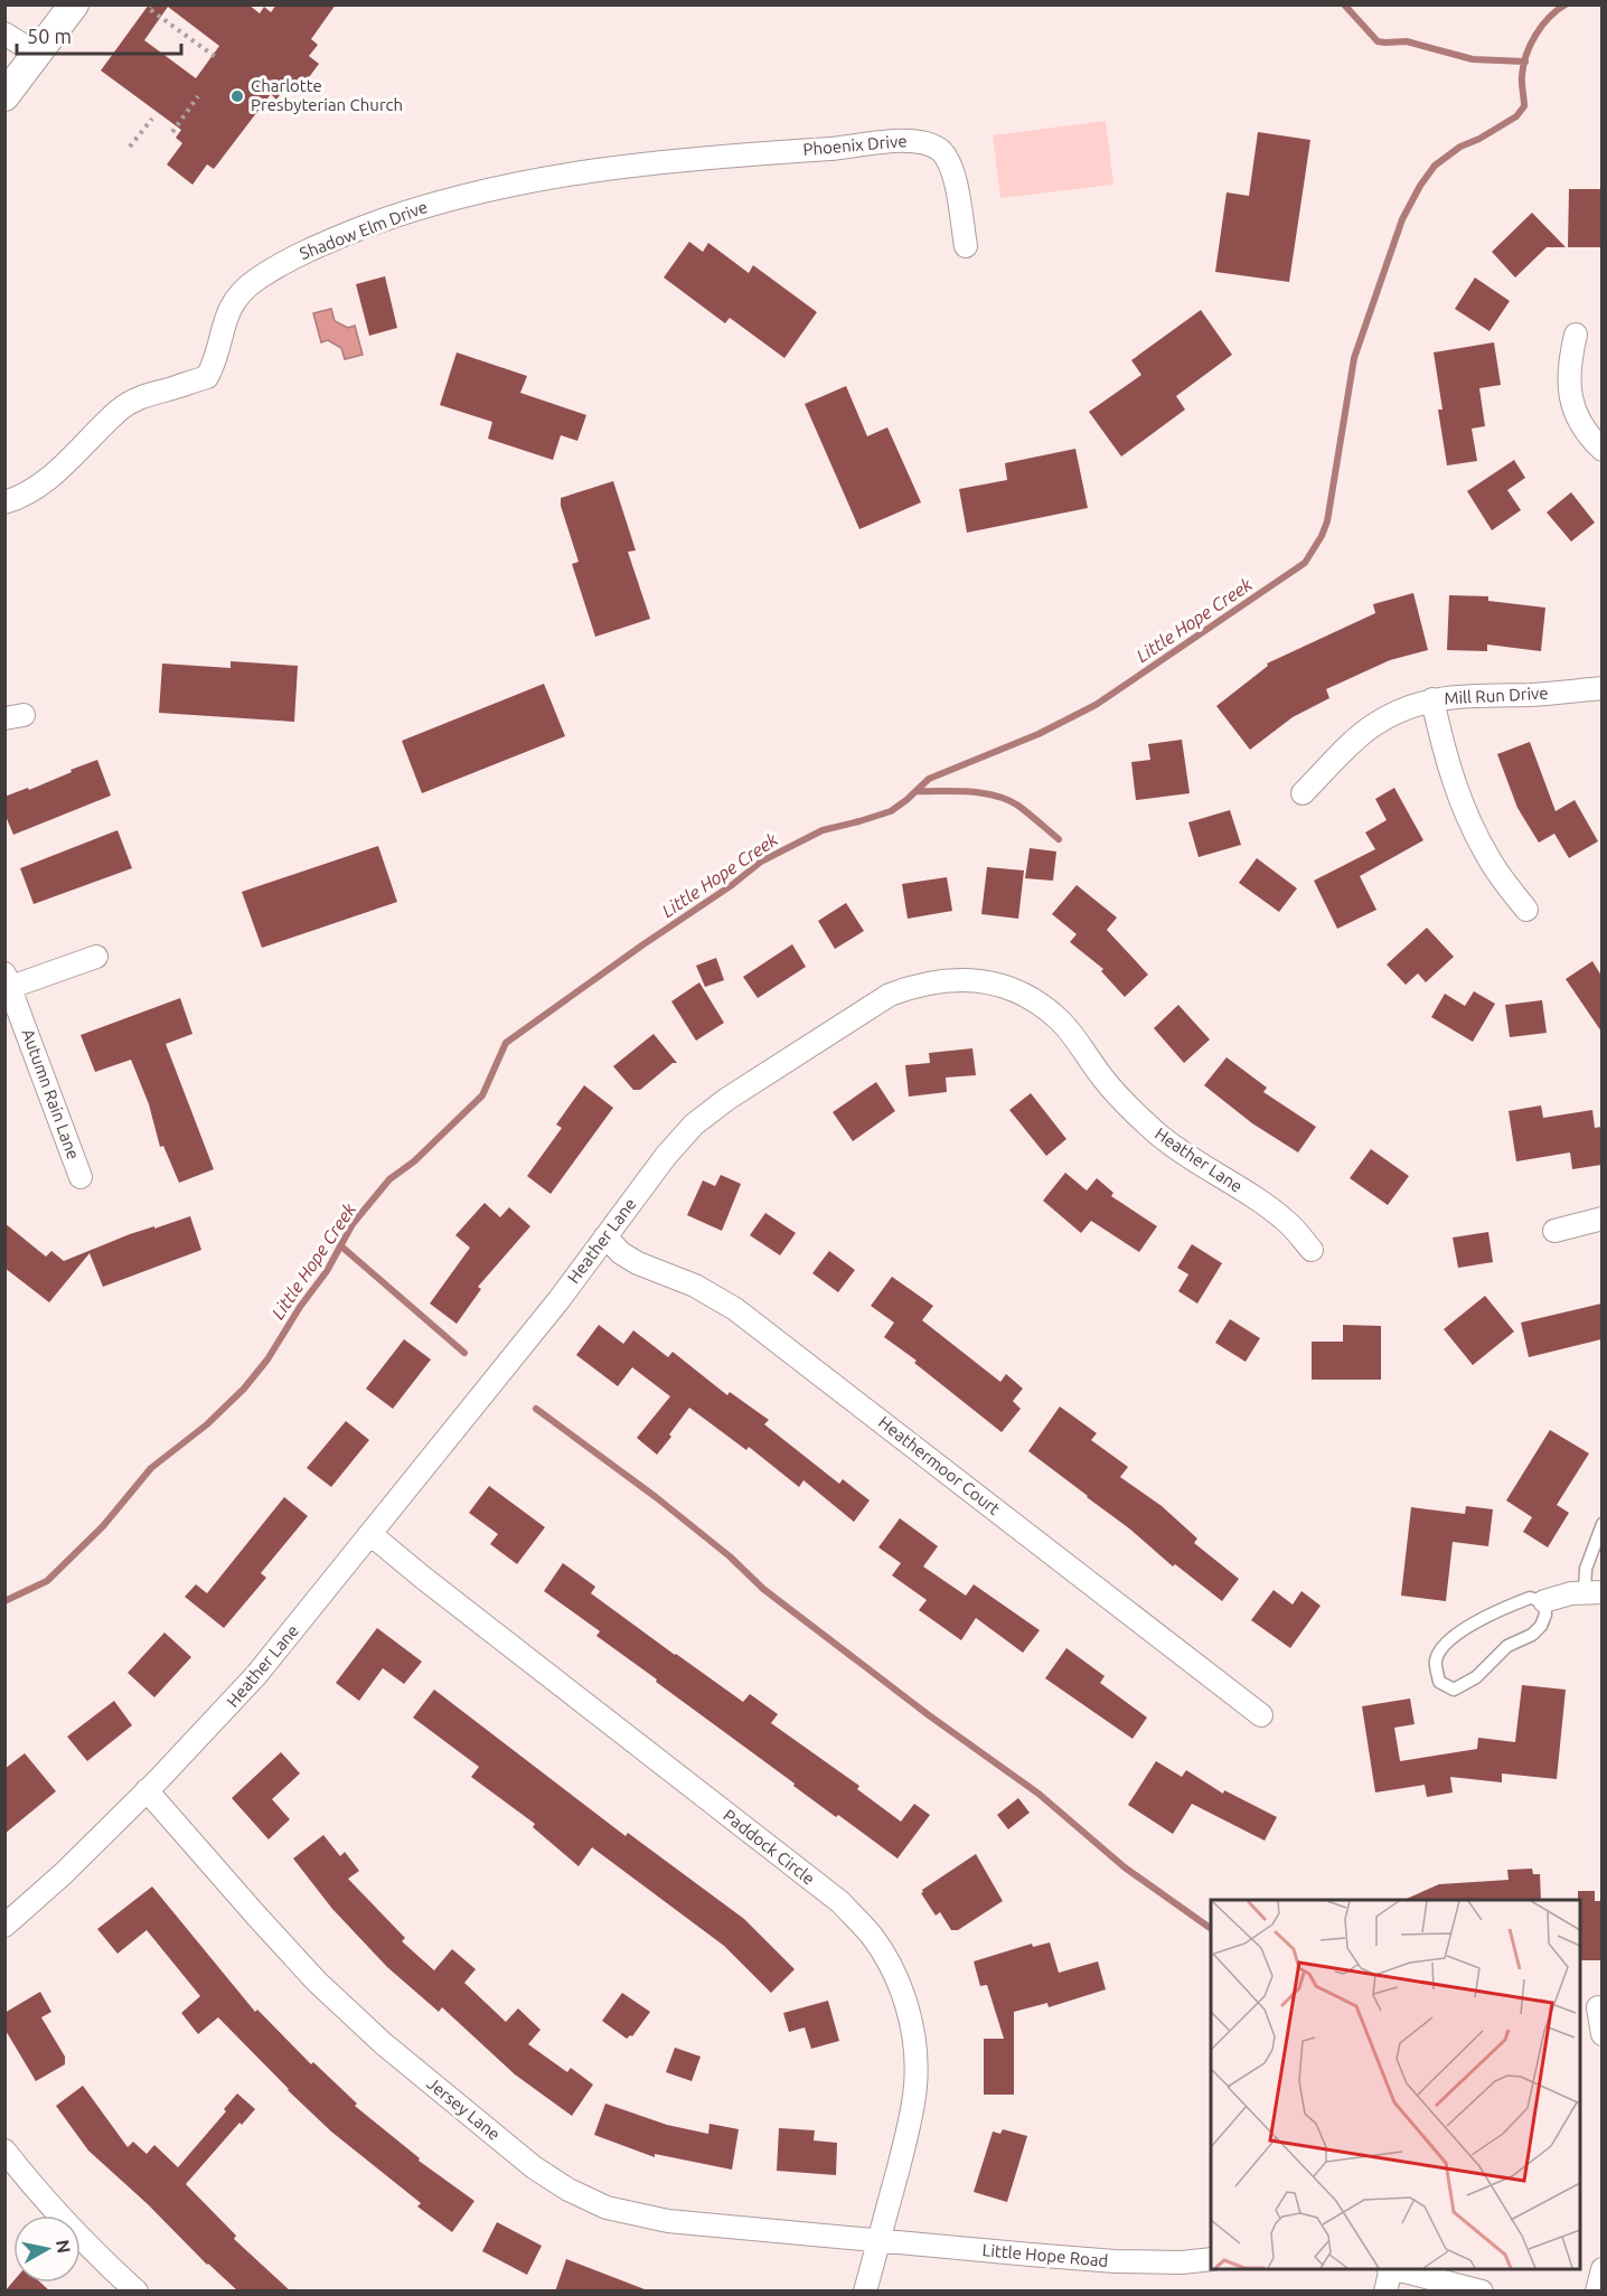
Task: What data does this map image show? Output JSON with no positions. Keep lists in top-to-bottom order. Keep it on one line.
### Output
{"streets":{"street":["Phoenix Drive","Shadow Elm Drive","Mill Run Drive","Autumn Rain Lane","Heather Lane","Heathermoor Court","Paddock Circle","Jersey Lane","Little Hope Road"]},"crossings":[["Phoenix Drive","Shadow Elm Drive"],["Heather Lane","Heathermoor Court"],["Heather Lane","Paddock Circle"],["Heather Lane","Jersey Lane"],["Paddock Circle","Jersey Lane"],["Paddock Circle","Little Hope Road"],["Jersey Lane","Little Hope Road"]],"water":["Little Hope Creek"],"places":["Charlotte Presbyterian Church"],"scale_bar":"50 m","north":"right"}
